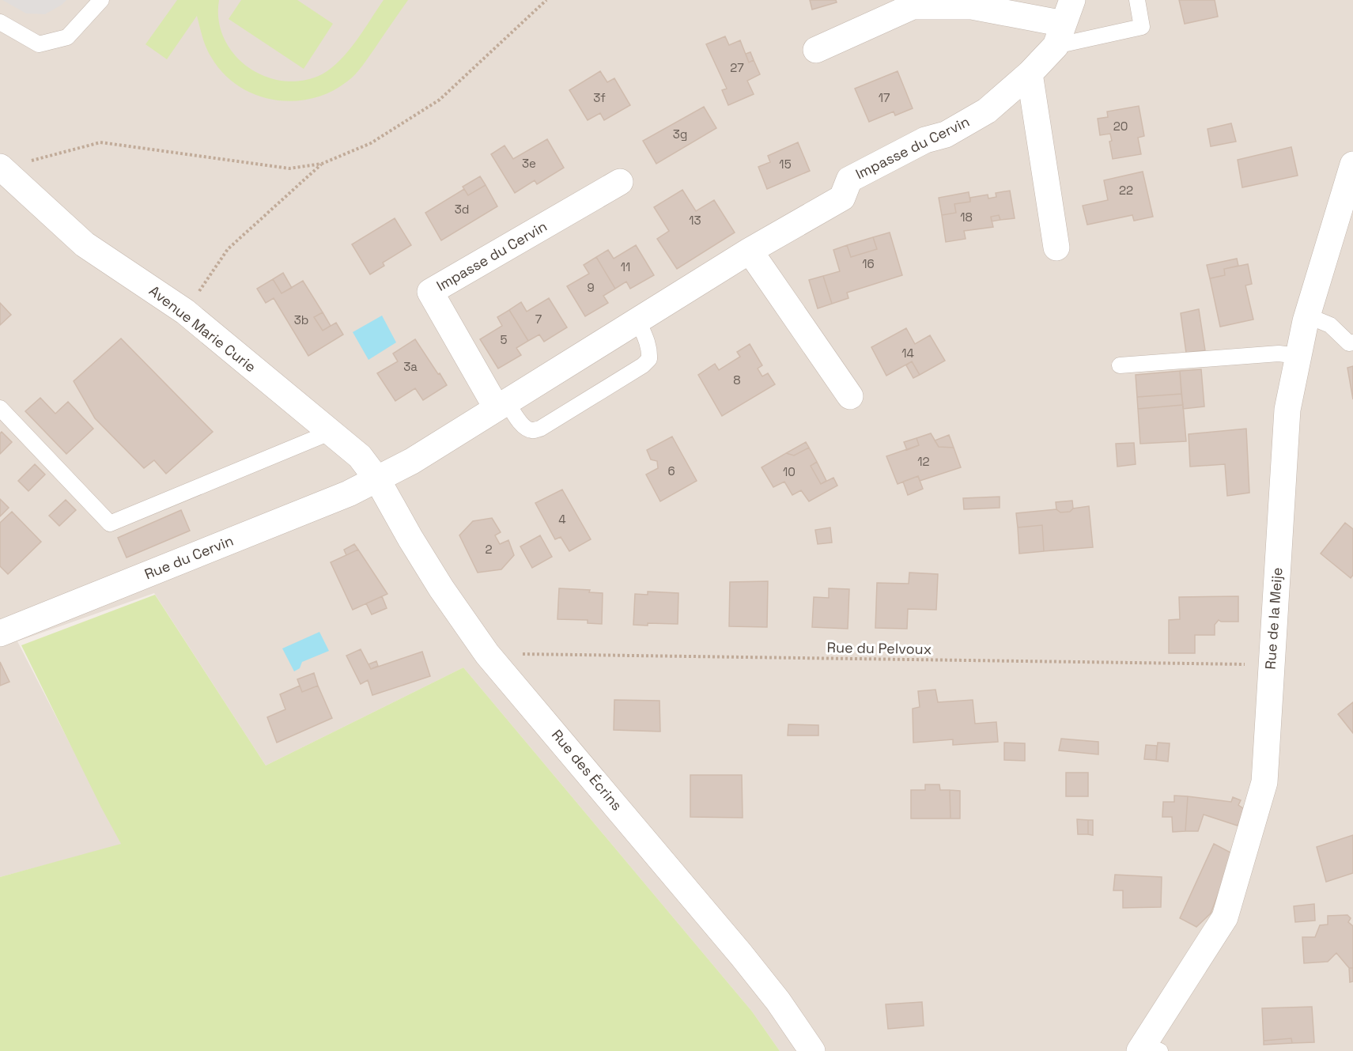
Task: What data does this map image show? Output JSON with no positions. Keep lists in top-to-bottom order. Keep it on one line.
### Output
{"streets":{"street":["Impasse du Cervin","Avenue Marie Curie","Rue du Cervin","Rue de la Meije","Rue des Écrins"],"path":["Rue du Pelvoux"]},"crossings":[["Impasse du Cervin","Avenue Marie Curie"],["Impasse du Cervin","Rue du Cervin"],["Impasse du Cervin","Rue des Écrins"],["Avenue Marie Curie","Rue du Cervin"],["Avenue Marie Curie","Rue des Écrins"],["Rue du Cervin","Rue des Écrins"],["Rue de la Meije","Rue du Pelvoux"],["Rue du Pelvoux","Rue des Écrins"]],"house_numbers":["27","3f","17","20","3g","3e","15","22","3d","18","13","16","11","9","7","3b","5","14","3a","8","12","6","10","4","2"]}
